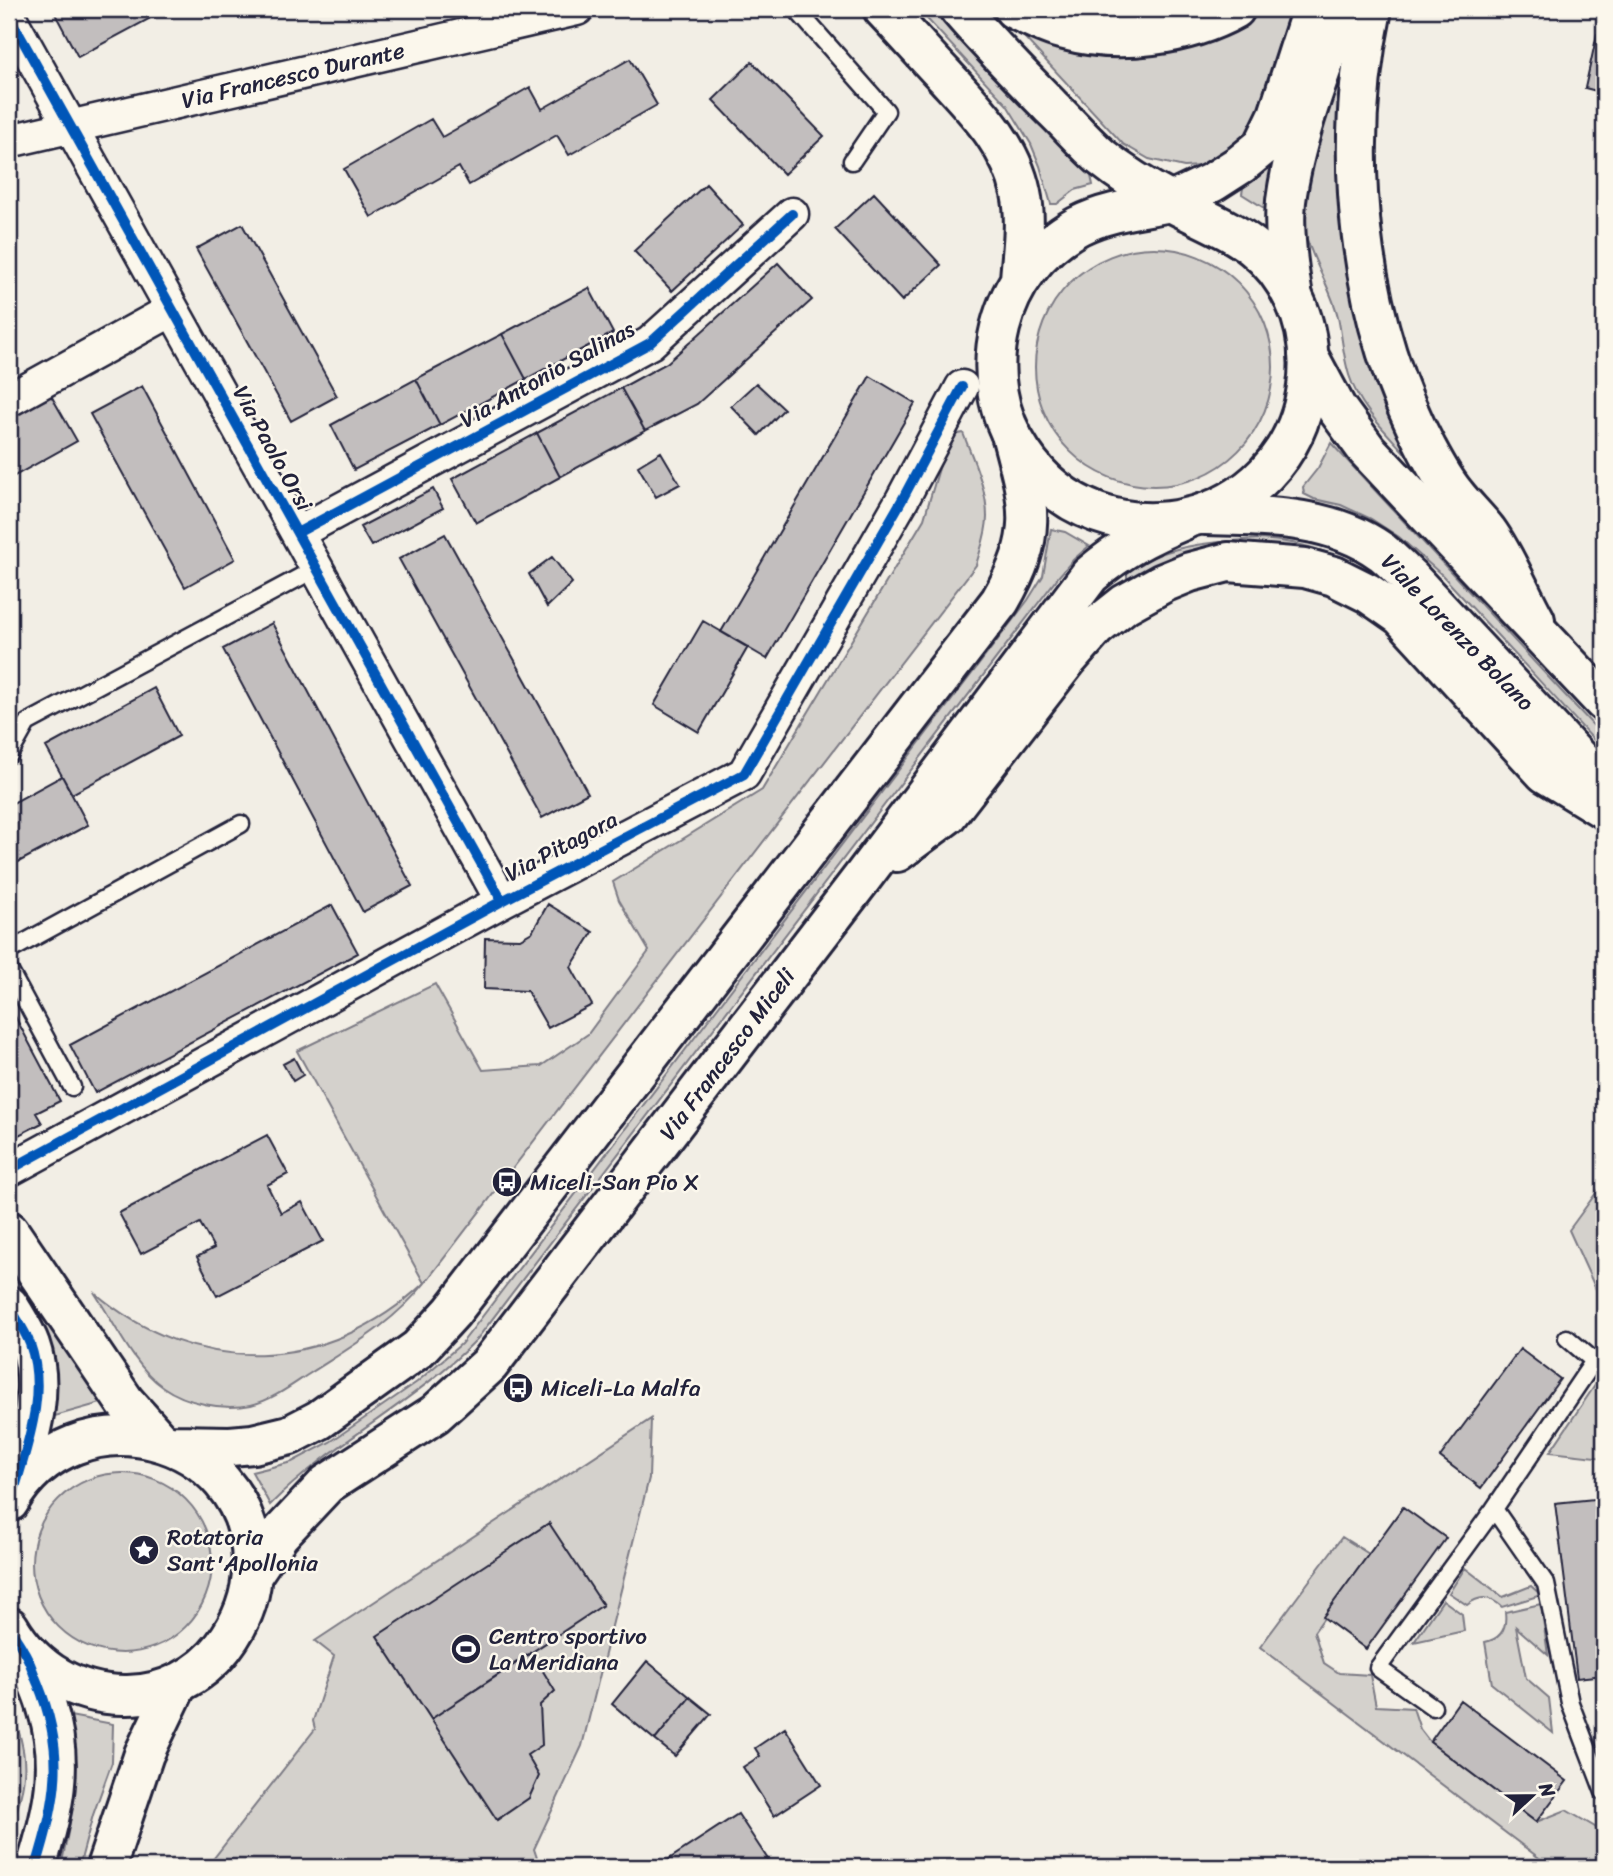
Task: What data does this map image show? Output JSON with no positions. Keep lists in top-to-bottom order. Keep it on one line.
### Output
{"streets":{"main road":["Viale Lorenzo Bolano","Via Francesco Miceli"],"street":["Via Francesco Durante","Via Antonio Salinas","Via Paolo Orsi","Via Pitagora"]},"crossings":[["Via Francesco Durante","Via Paolo Orsi"],["Via Antonio Salinas","Via Paolo Orsi"],["Via Paolo Orsi","Via Pitagora"],["Viale Lorenzo Bolano","Via Francesco Miceli"]],"places":{"bus stop":["Miceli-San Pio X","Miceli-La Malfa"],"place":["Rotatoria Sant'Apollonia"],"sports":["Centro sportivo La Meridiana"]},"north":"right"}
